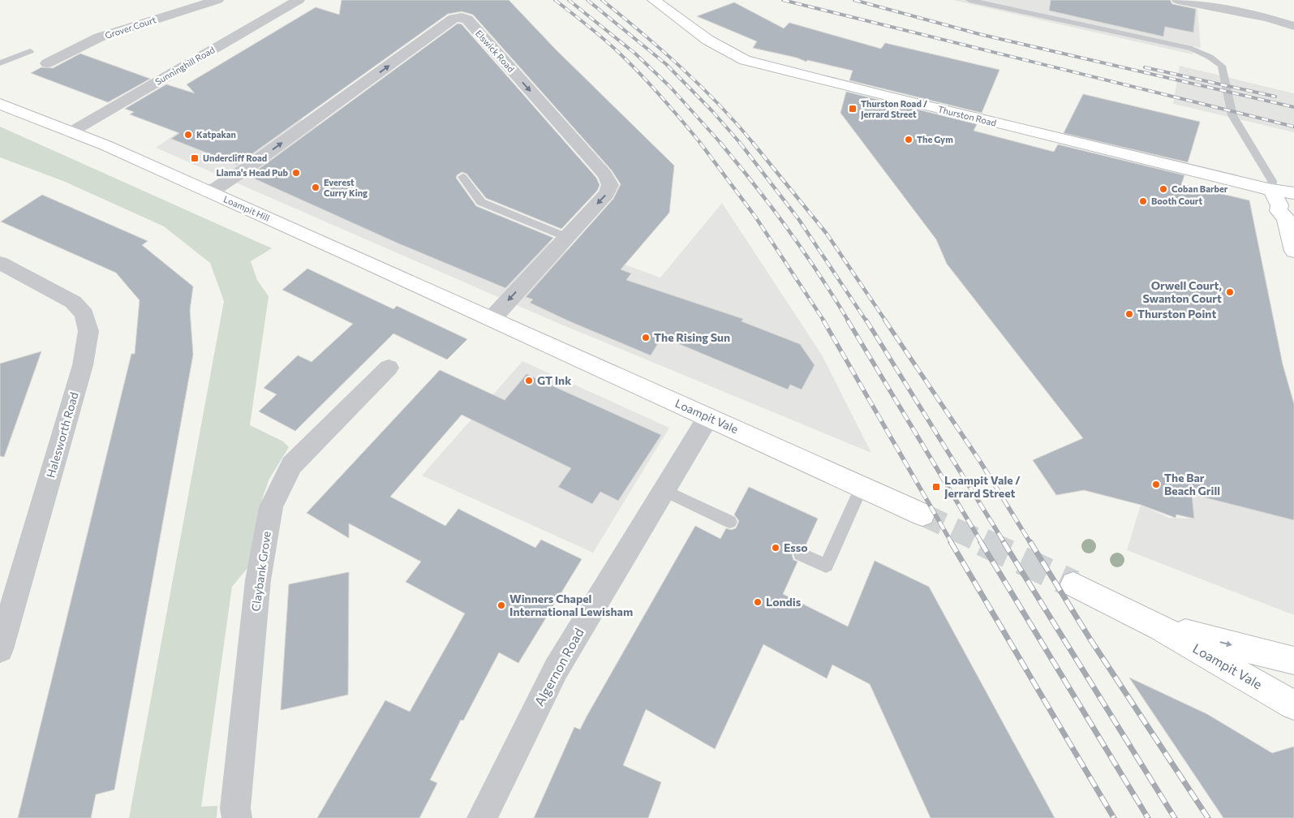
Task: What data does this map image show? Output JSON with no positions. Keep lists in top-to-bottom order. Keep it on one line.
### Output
{"streets":{"main road":["Thurston Road","Loampit Hill","Loampit Vale"],"street":["Grover Court","Elswick Road","Sunninghill Road","Halesworth Road","Claybank Grove","Algernon Road"]},"crossings":[["Elswick Road","Loampit Hill"],["Elswick Road","Loampit Vale"],["Sunninghill Road","Loampit Hill"],["Loampit Hill","Loampit Vale"],["Loampit Vale","Algernon Road"]],"places":{"transit":["Thurston Road / Jerrard Street","Undercliff Road","Loampit Vale / Jerrard Street"],"other":["Katpakan","The Gym","Llama's Head Pub","Everest Curry King","Coban Barber","Booth Court","Orwell Court, Swanton Court","Thurston Point","The Rising Sun","GT Ink","The Bar Beach Grill","Esso","Londis","Winners Chapel International Lewisham"]}}
